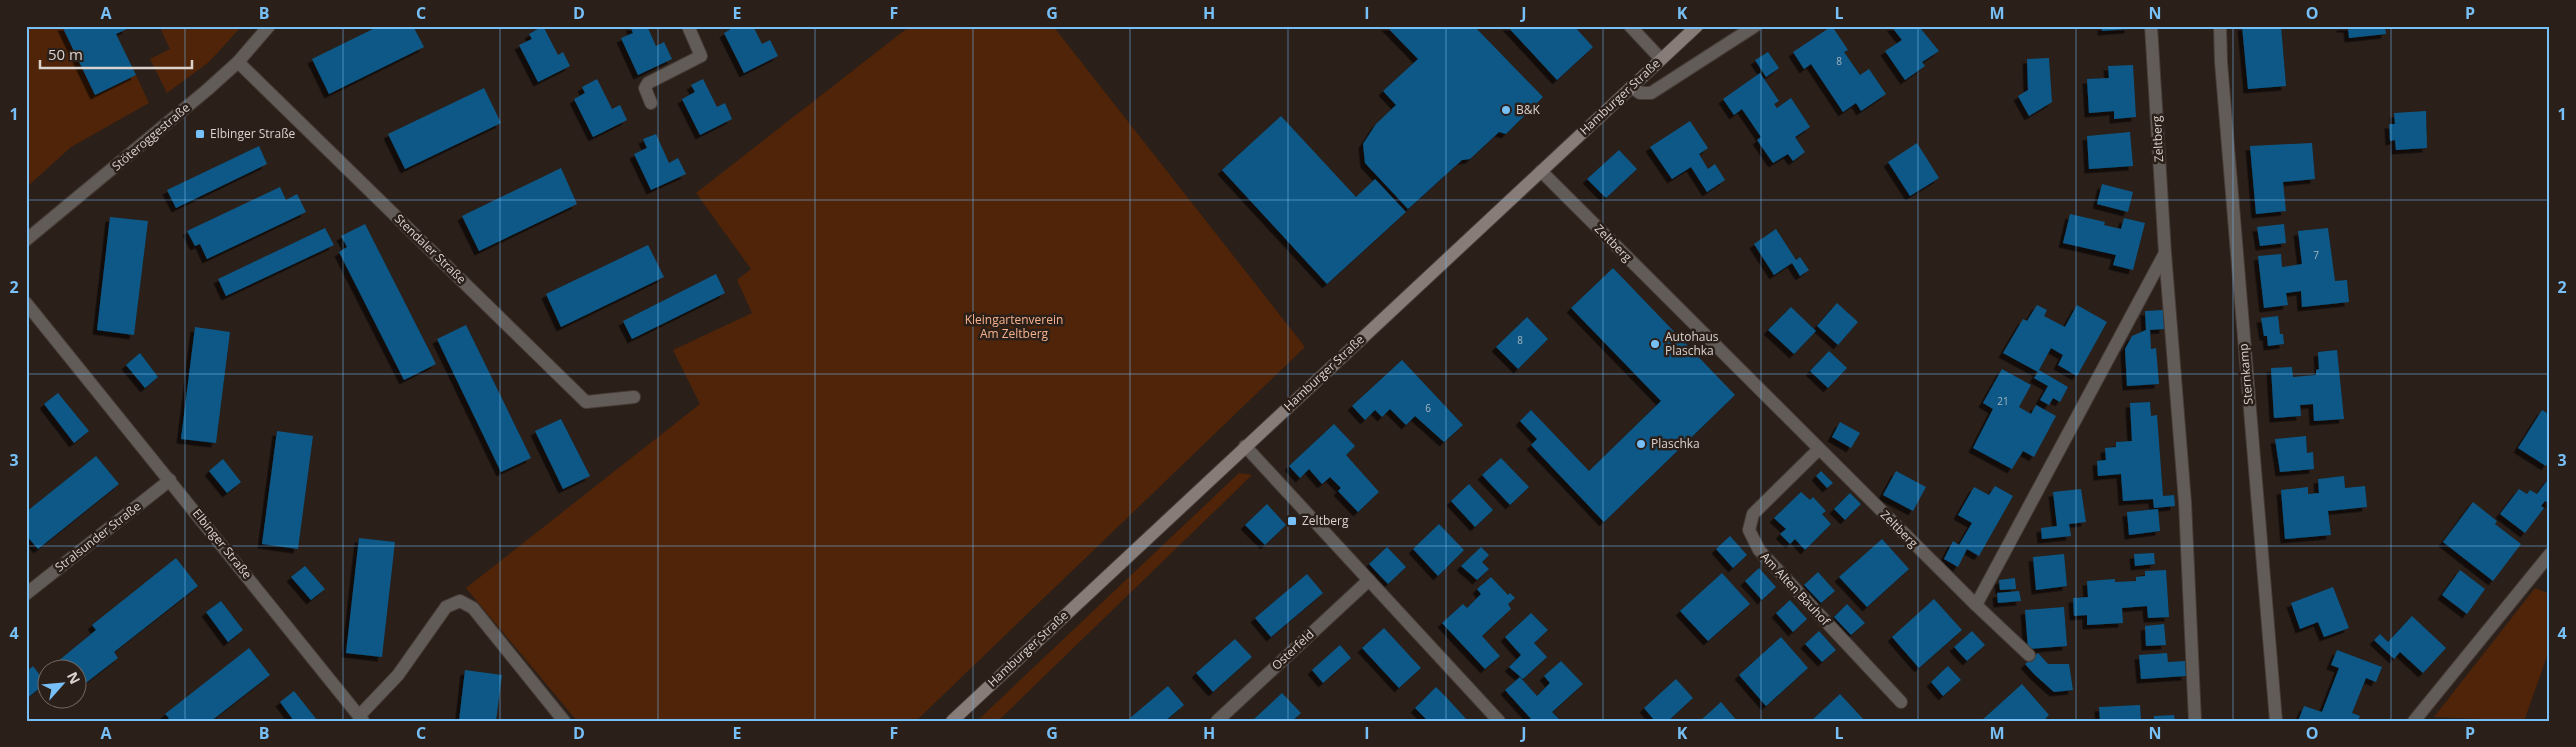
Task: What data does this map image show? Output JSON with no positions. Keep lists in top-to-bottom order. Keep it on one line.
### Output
{"streets":{"main road":["Hamburger Straße"],"street":["Stöteroggestraße","Zeltberg","Stendaler Straße","Sternkamp","Stralsunder Straße","Elbinger Straße","Am Alten Bauhof","Osterfeld"]},"crossings":[["Hamburger Straße","Zeltberg"],["Stöteroggestraße","Stendaler Straße"],["Zeltberg","Am Alten Bauhof"],["Stralsunder Straße","Elbinger Straße"]],"parks":["Kleingartenverein Am Zeltberg"],"places":{"other":["B&K","Autohaus Plaschka","Plaschka"],"transit":["Elbinger Straße","Zeltberg"]},"house_numbers":["8","7","8","21","6"],"scale_bar":"50 m","north":"top right","grid":{"columns":["A","B","C","D","E","F","G","H","I","J","K","L","M","N","O","P"],"rows":["1","2","3","4"]}}
